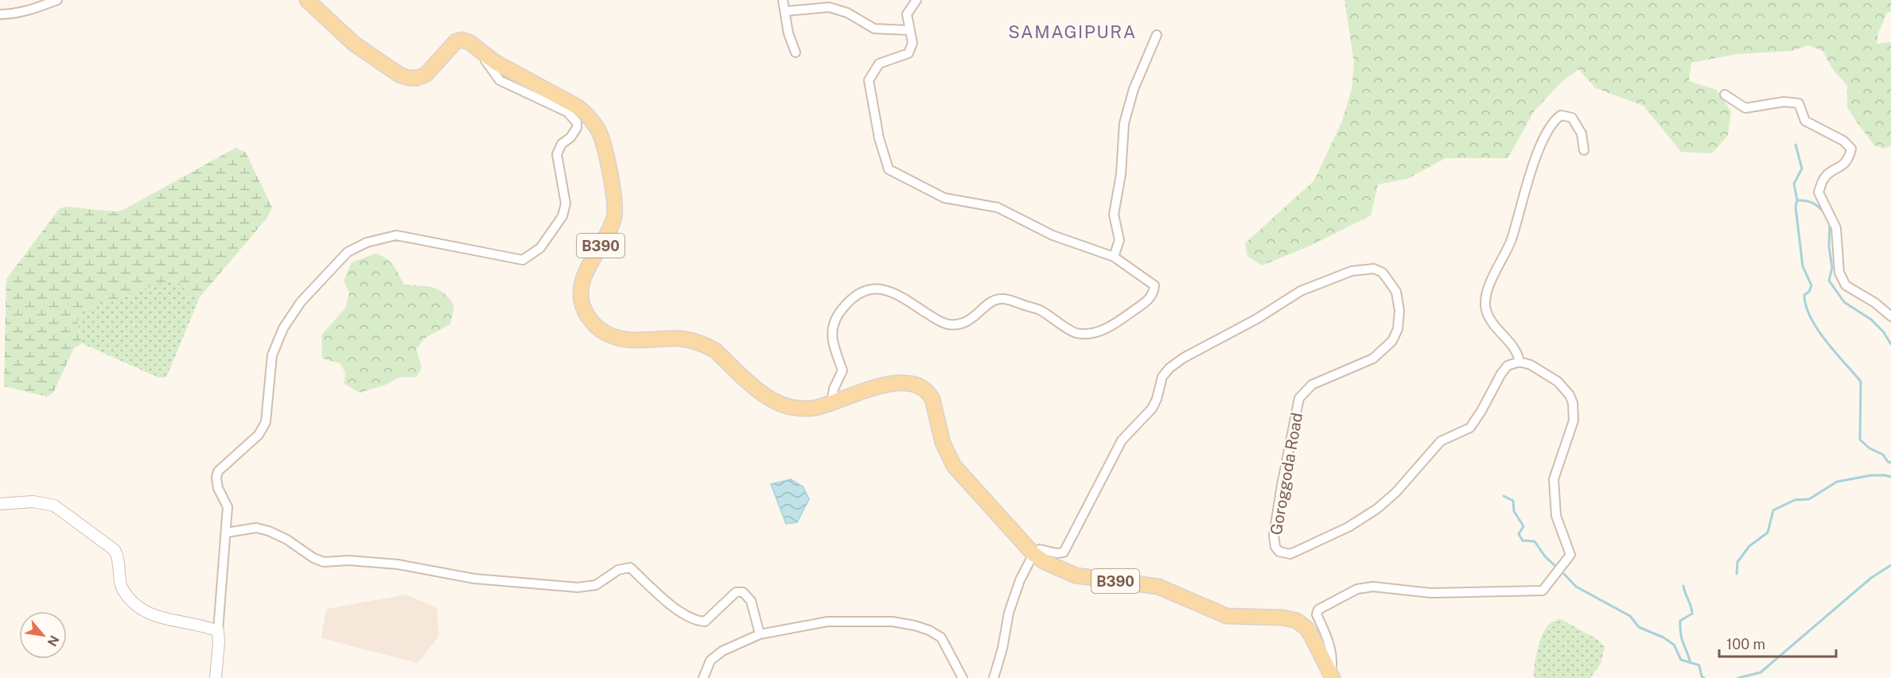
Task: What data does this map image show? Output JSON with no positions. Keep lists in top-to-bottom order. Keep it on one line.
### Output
{"streets":{"main road":["B390"],"street":["Goroggoda Road"]},"crossings":[["B390","Goroggoda Road"]],"districts":["SAMAGIPURA"],"scale_bar":"100 m","north":"bottom right"}
